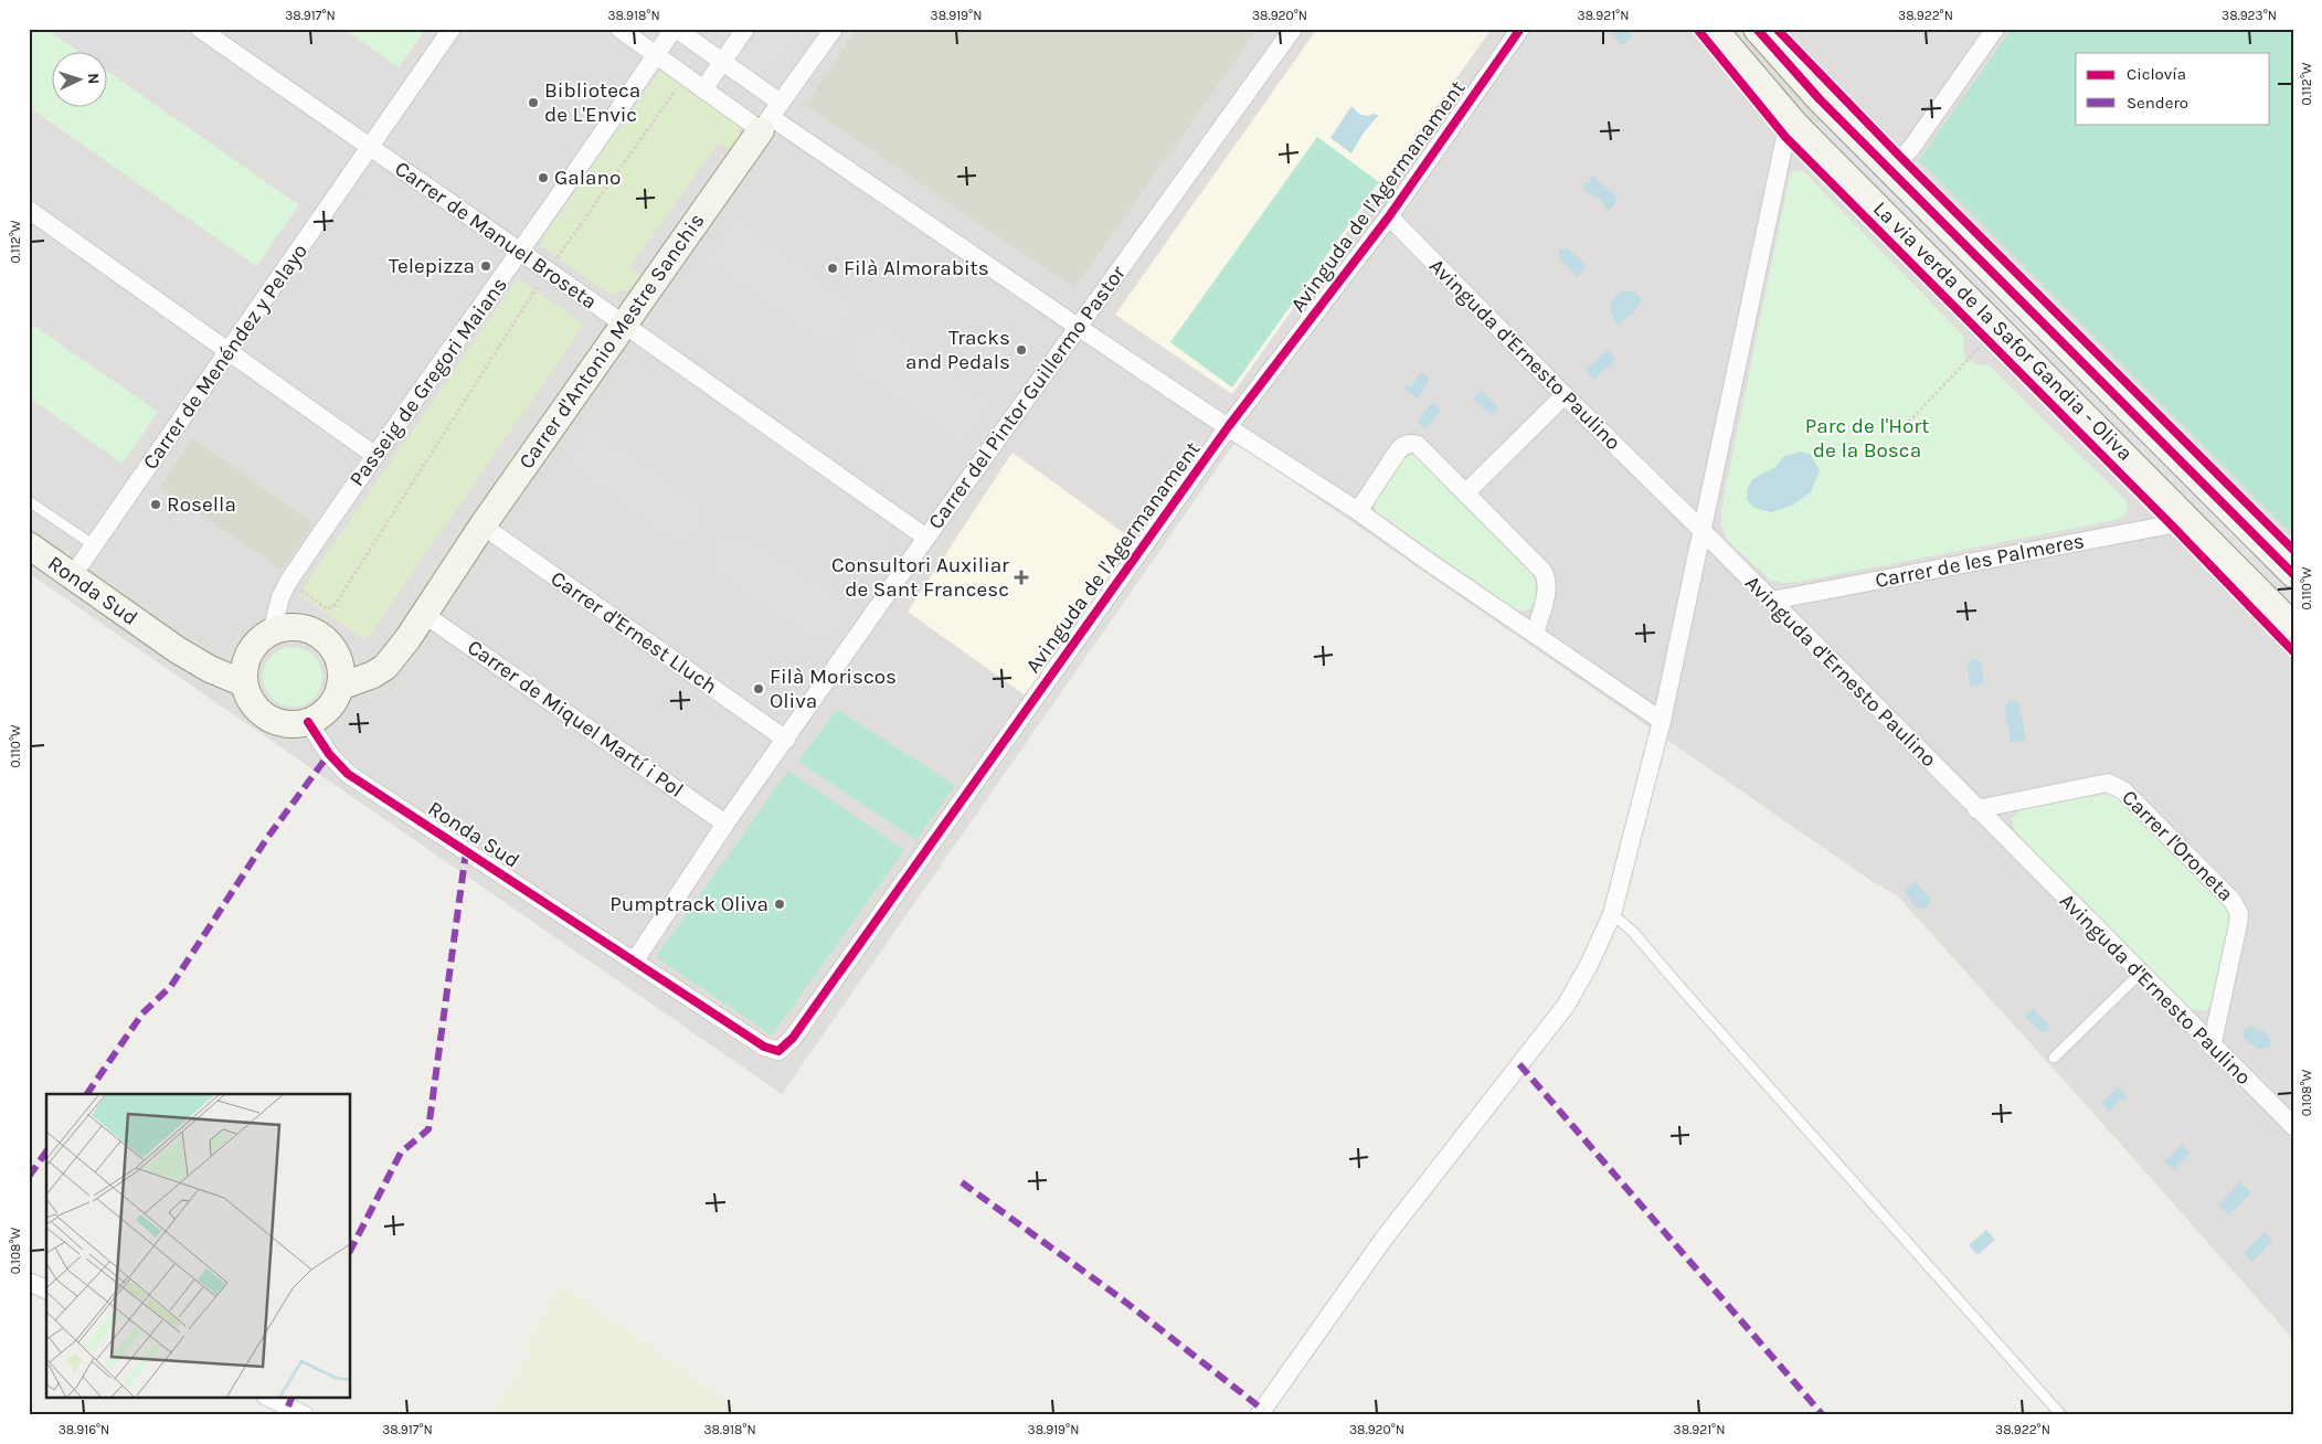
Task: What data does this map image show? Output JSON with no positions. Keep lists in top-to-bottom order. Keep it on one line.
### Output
{"streets":{"street":["Avinguda de l'Agermanament","Carrer de Manuel Broseta","Carrer d'Antonio Mestre Sanchis","Avinguda d'Ernesto Paulino","Carrer de Menéndez y Pelayo","Passeig de Gregori Maians","Carrer del Pintor Guillermo Pastor","Carrer de les Palmeres","Ronda Sud","Carrer d'Ernest Lluch","Carrer de Miquel Martí i Pol","Carrer l'Oroneta"],"cycle path":["La via verda de la Safor Gandia - Oliva"]},"crossings":[["Avinguda de l'Agermanament","Avinguda d'Ernesto Paulino"],["Avinguda de l'Agermanament","Carrer del Pintor Guillermo Pastor"],["Avinguda de l'Agermanament","Ronda Sud"],["Carrer de Manuel Broseta","Carrer d'Antonio Mestre Sanchis"],["Carrer de Manuel Broseta","Carrer de Menéndez y Pelayo"],["Carrer de Manuel Broseta","Passeig de Gregori Maians"],["Carrer de Manuel Broseta","Carrer del Pintor Guillermo Pastor"],["Carrer d'Antonio Mestre Sanchis","Passeig de Gregori Maians"],["Carrer d'Antonio Mestre Sanchis","Ronda Sud"],["Carrer d'Antonio Mestre Sanchis","Carrer d'Ernest Lluch"],["Carrer d'Antonio Mestre Sanchis","Carrer de Miquel Martí i Pol"],["Avinguda d'Ernesto Paulino","Carrer de les Palmeres"],["Avinguda d'Ernesto Paulino","Carrer l'Oroneta"],["Carrer de Menéndez y Pelayo","Ronda Sud"],["Passeig de Gregori Maians","Ronda Sud"],["Carrer del Pintor Guillermo Pastor","Ronda Sud"],["Carrer del Pintor Guillermo Pastor","Carrer d'Ernest Lluch"],["Carrer del Pintor Guillermo Pastor","Carrer de Miquel Martí i Pol"]],"parks":["Parc de l'Hort de la Bosca"],"places":{"other":["Biblioteca de L'Envic","Galano","Telepizza","Filà Almorabits","Tracks and Pedals","Rosella","Filà Moriscos Oliva","Pumptrack Oliva"],"health":["Consultori Auxiliar de Sant Francesc"]},"legend":["Ciclovía","Sendero"],"north":"right","coordinates":["38.917°N","38.918°N","38.919°N","38.920°N","38.921°N","38.922°N","38.923°N","0.112°W","0.110°W","0.108°W","38.916°N"]}
